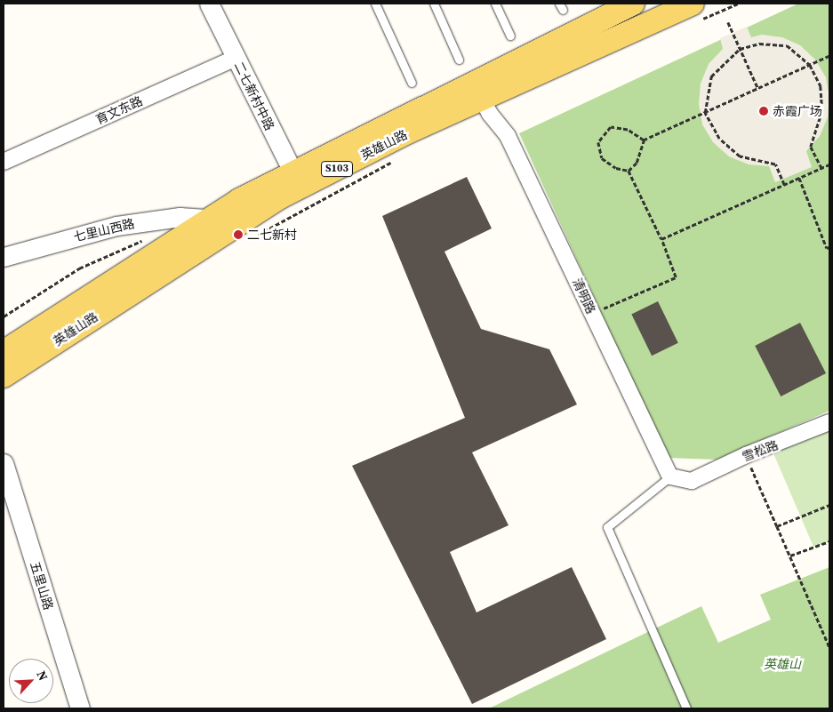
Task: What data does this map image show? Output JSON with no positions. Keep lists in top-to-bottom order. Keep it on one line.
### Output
{"streets":{"main road":["英雄山路","S103"],"street":["二七新村中路","育文东路","七里山西路","清明路","雪松路","五里山路"]},"crossings":[["二七新村中路","育文东路"],["二七新村中路","英雄山路"],["英雄山路","七里山西路"],["英雄山路","清明路"],["清明路","雪松路"]],"parks":["英雄山"],"places":["赤霞广场","二七新村"],"north":"top right"}
